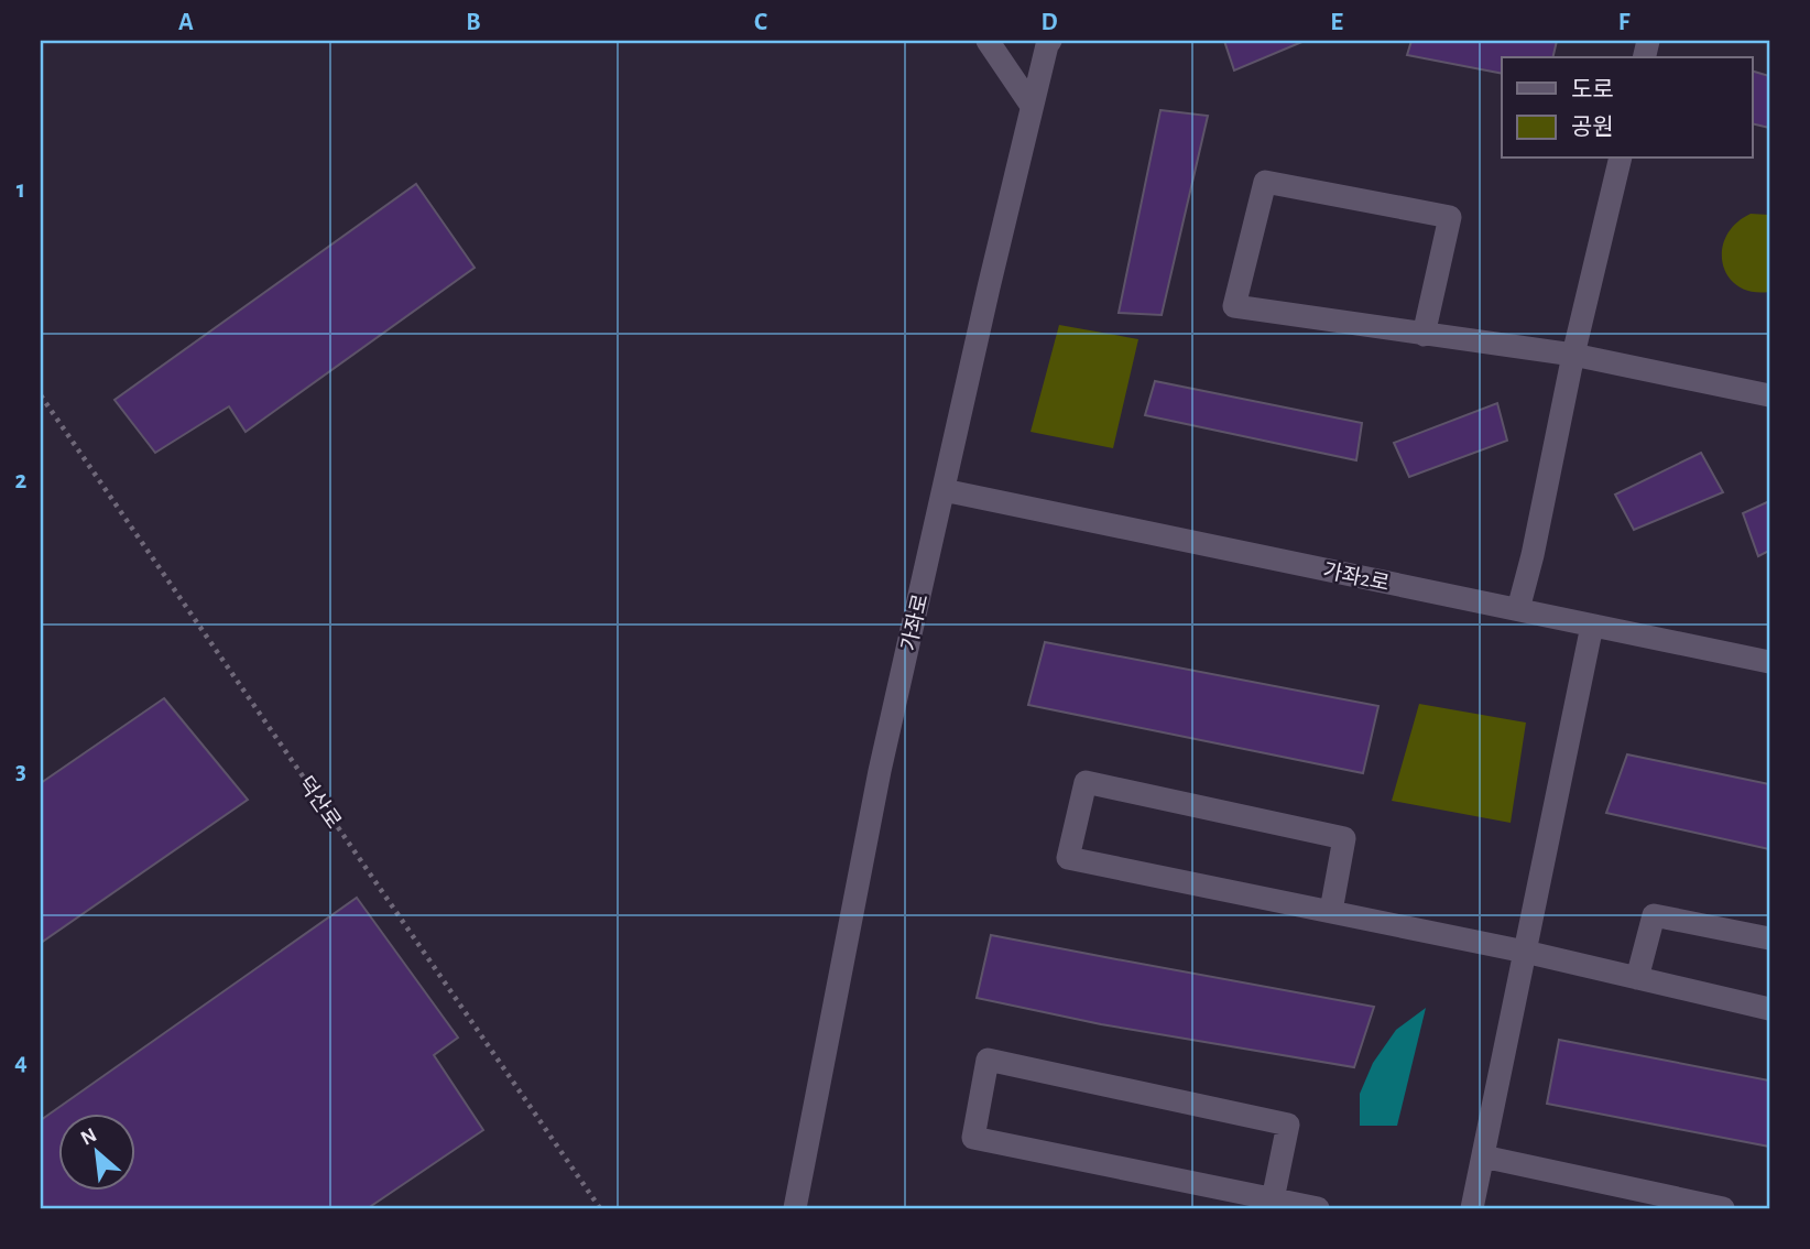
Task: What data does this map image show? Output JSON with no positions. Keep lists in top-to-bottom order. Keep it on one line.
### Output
{"streets":{"street":["가좌2로","가좌로"],"path":["덕산로"]},"crossings":[["가좌2로","가좌로"]],"legend":["도로","공원"],"north":"top left","grid":{"columns":["A","B","C","D","E","F"],"rows":["1","2","3","4"]}}
